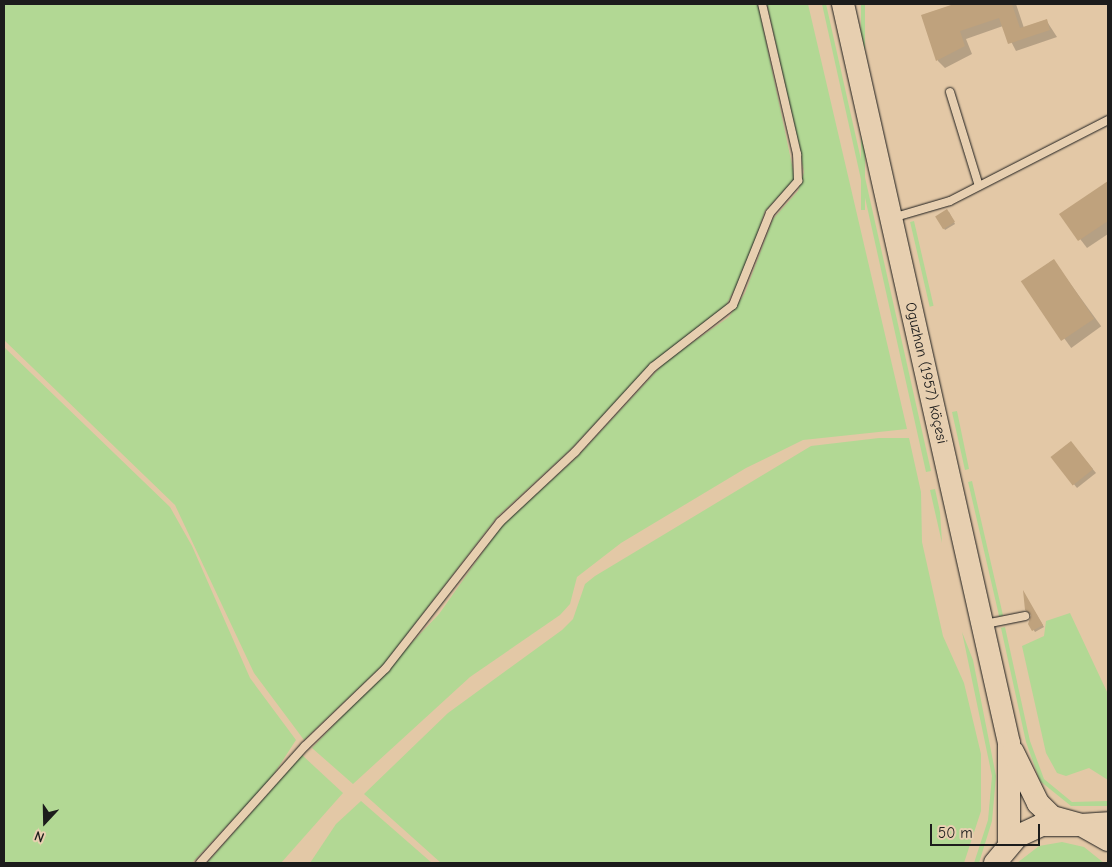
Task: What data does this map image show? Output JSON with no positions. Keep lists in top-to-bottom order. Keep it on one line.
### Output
{"streets":{"main road":["Oguzhan (1957) köçesi"]},"scale_bar":"50 m","north":"bottom"}
